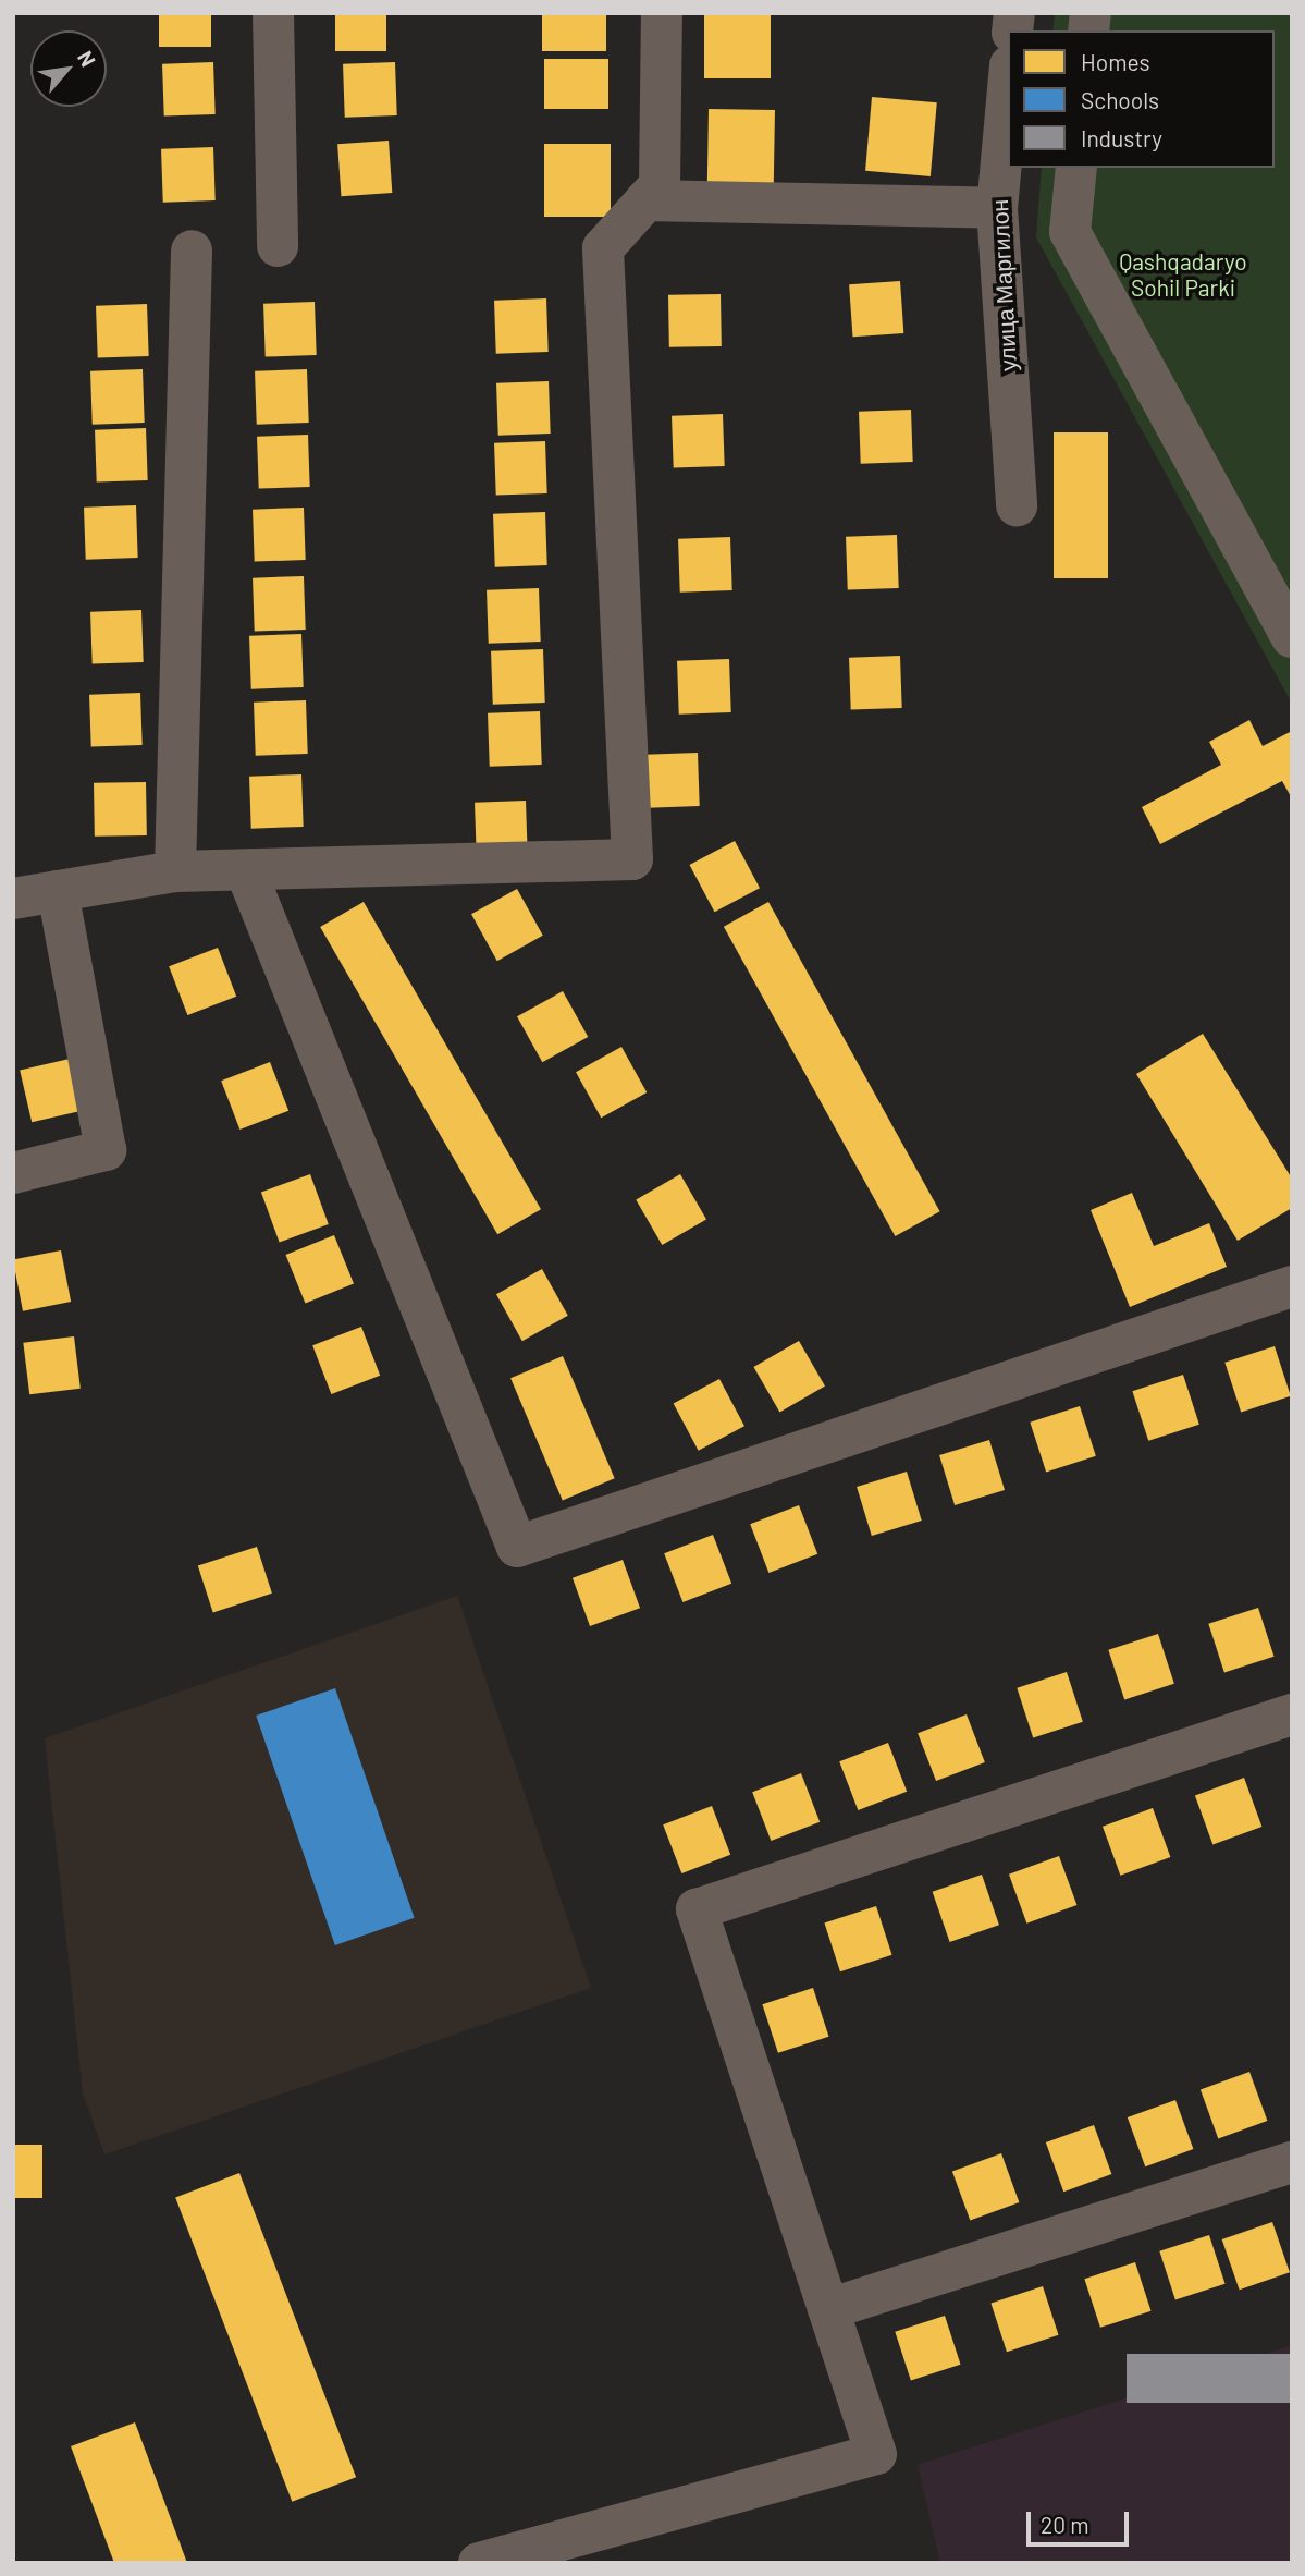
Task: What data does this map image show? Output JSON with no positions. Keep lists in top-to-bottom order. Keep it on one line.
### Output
{"streets":{"street":["улица Маргилон"]},"parks":["Qashqadaryo Sohil Parki"],"legend":["Homes","Schools","Industry"],"scale_bar":"20 m","north":"top right"}
